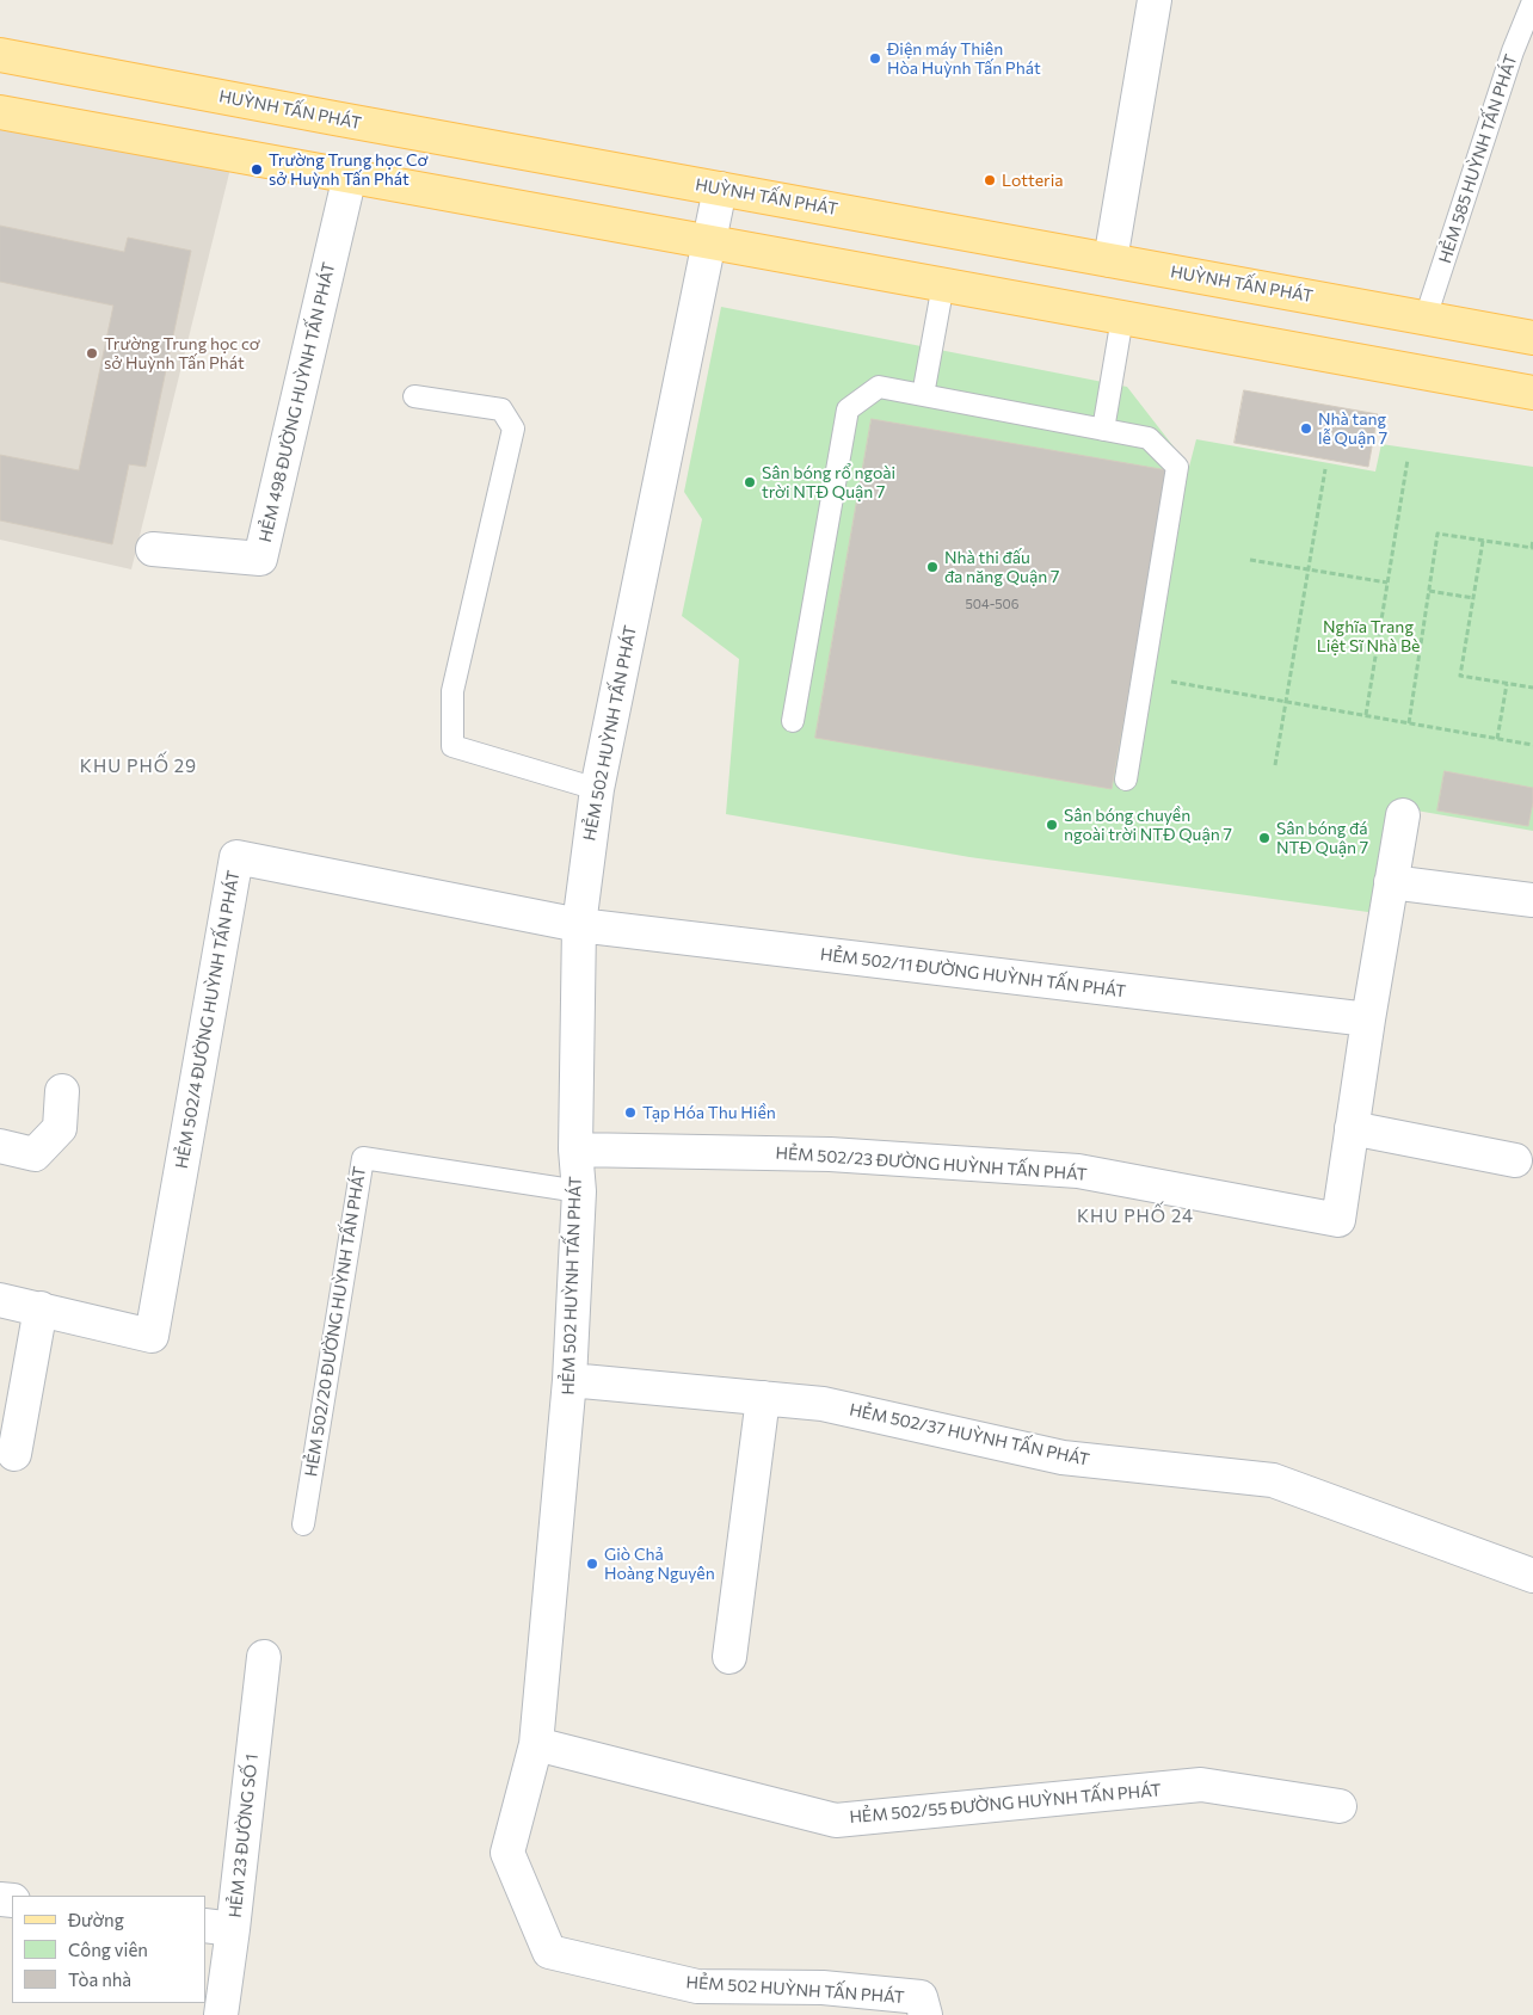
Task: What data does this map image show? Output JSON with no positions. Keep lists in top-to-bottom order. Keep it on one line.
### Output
{"streets":{"main road":["HUỲNH TẤN PHÁT"],"street":["HẺM 498 ĐƯỜNG HUỲNH TẤN PHÁT","HẺM 502 HUỲNH TẤN PHÁT","HẺM 502/11 ĐƯỜNG HUỲNH TẤN PHÁT","HẺM 502/4 ĐƯỜNG HUỲNH TẤN PHÁT","HẺM 502/23 ĐƯỜNG HUỲNH TẤN PHÁT","HẺM 502/37 HUỲNH TẤN PHÁT","HẺM 502/55 ĐƯỜNG HUỲNH TẤN PHÁT","HẺM 23 ĐƯỜNG SỐ 1"],"lane":["HẺM 585 HUỲNH TẤN PHÁT","HẺM 502/20 ĐƯỜNG HUỲNH TẤN PHÁT"]},"crossings":[["HUỲNH TẤN PHÁT","HẺM 585 HUỲNH TẤN PHÁT"],["HUỲNH TẤN PHÁT","HẺM 502 HUỲNH TẤN PHÁT"],["HẺM 502 HUỲNH TẤN PHÁT","HẺM 502/11 ĐƯỜNG HUỲNH TẤN PHÁT"],["HẺM 502 HUỲNH TẤN PHÁT","HẺM 502/4 ĐƯỜNG HUỲNH TẤN PHÁT"],["HẺM 502 HUỲNH TẤN PHÁT","HẺM 502/23 ĐƯỜNG HUỲNH TẤN PHÁT"],["HẺM 502 HUỲNH TẤN PHÁT","HẺM 502/20 ĐƯỜNG HUỲNH TẤN PHÁT"],["HẺM 502 HUỲNH TẤN PHÁT","HẺM 502/37 HUỲNH TẤN PHÁT"],["HẺM 502 HUỲNH TẤN PHÁT","HẺM 502/55 ĐƯỜNG HUỲNH TẤN PHÁT"],["HẺM 502/11 ĐƯỜNG HUỲNH TẤN PHÁT","HẺM 502/4 ĐƯỜNG HUỲNH TẤN PHÁT"],["HẺM 502/11 ĐƯỜNG HUỲNH TẤN PHÁT","HẺM 502/23 ĐƯỜNG HUỲNH TẤN PHÁT"]],"districts":["KHU PHỐ 29","KHU PHỐ 24"],"parks":["Nghĩa Trang Liệt Sĩ Nhà Bè"],"places":["Điện máy Thiên Hòa Huỳnh Tấn Phát","Trường Trung học Cơ sở Huỳnh Tấn Phát","Lotteria","Trường Trung học cơ sở Huỳnh Tấn Phát","Nhà tang lễ Quận 7","Sân bóng rổ ngoài trời NTĐ Quận 7","Nhà thi đấu đa năng Quận 7","Sân bóng chuyền ngoài trời NTĐ Quận 7","Sân bóng đá NTĐ Quận 7","Tạp Hóa Thu Hiền","Giò Chả Hoàng Nguyên"],"house_numbers":["504-506"],"legend":["Đường","Công viên","Tòa nhà"]}
